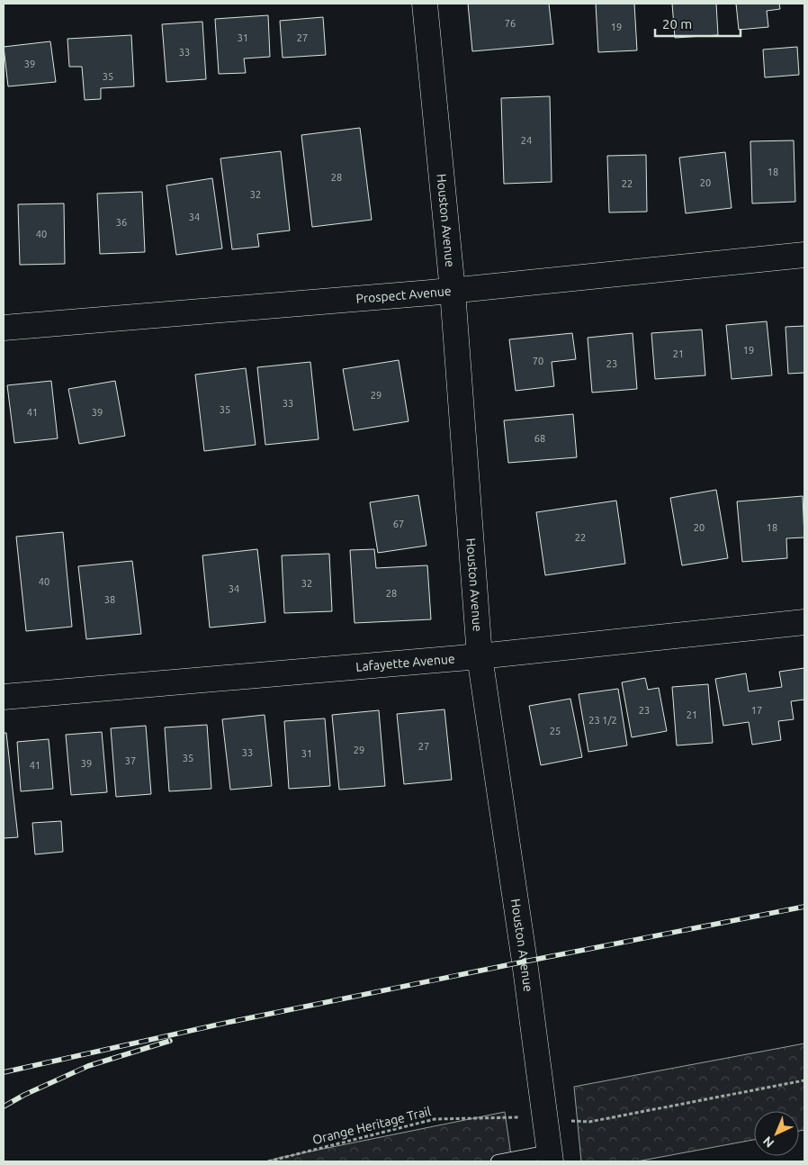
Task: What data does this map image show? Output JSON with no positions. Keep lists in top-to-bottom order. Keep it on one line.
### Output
{"streets":{"street":["Houston Avenue","Prospect Avenue","Lafayette Avenue"],"path":["Orange Heritage Trail"]},"crossings":[["Houston Avenue","Prospect Avenue"],["Houston Avenue","Lafayette Avenue"]],"house_numbers":["76","19","31","27","33","39","35","24","18","28","20","22","32","34","36","40","19","21","70","23","29","33","35","41","39","68","67","20","18","22","40","32","34","28","38","23","17","21","23 1/2","25","27","29","33","31","35","37","39","41"],"scale_bar":"20 m","north":"bottom left"}
